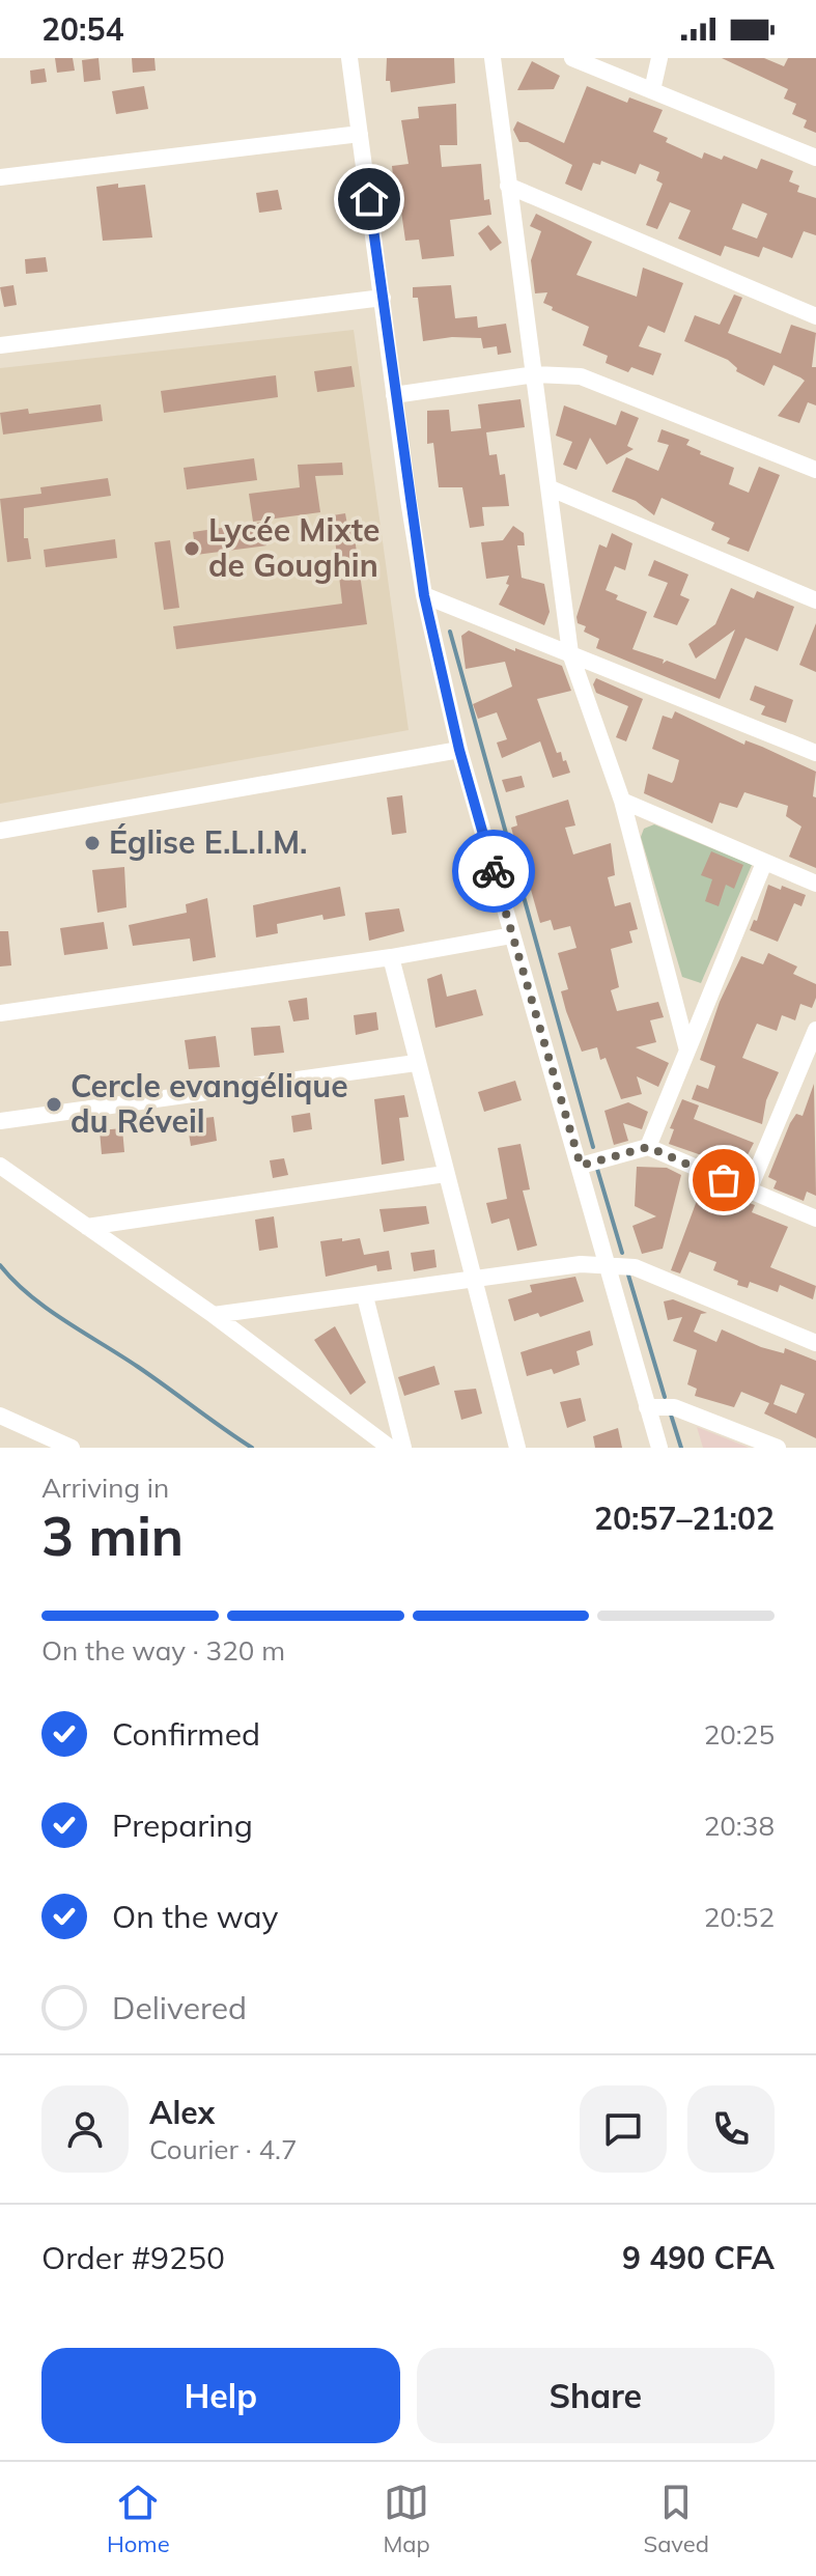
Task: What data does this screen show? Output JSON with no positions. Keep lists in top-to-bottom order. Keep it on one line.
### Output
{"places":["Lycée Mixte de Goughin","Église E.L.I.M.","Cercle evangélique du Réveil"],"page":{"status":"20:54","heading":["3 min","Arriving in","20:57–21:02"],"panel":["Alex","Courier · 4.7","Order #9250","9 490 CFA"],"bar":"On the way · 320 m","list":[["Confirmed","20:25"],["Preparing","20:38"],["On the way","20:52"],"Delivered"],"buttons":["Help","Share"],"tabs":["Home","Map","Saved"]}}
